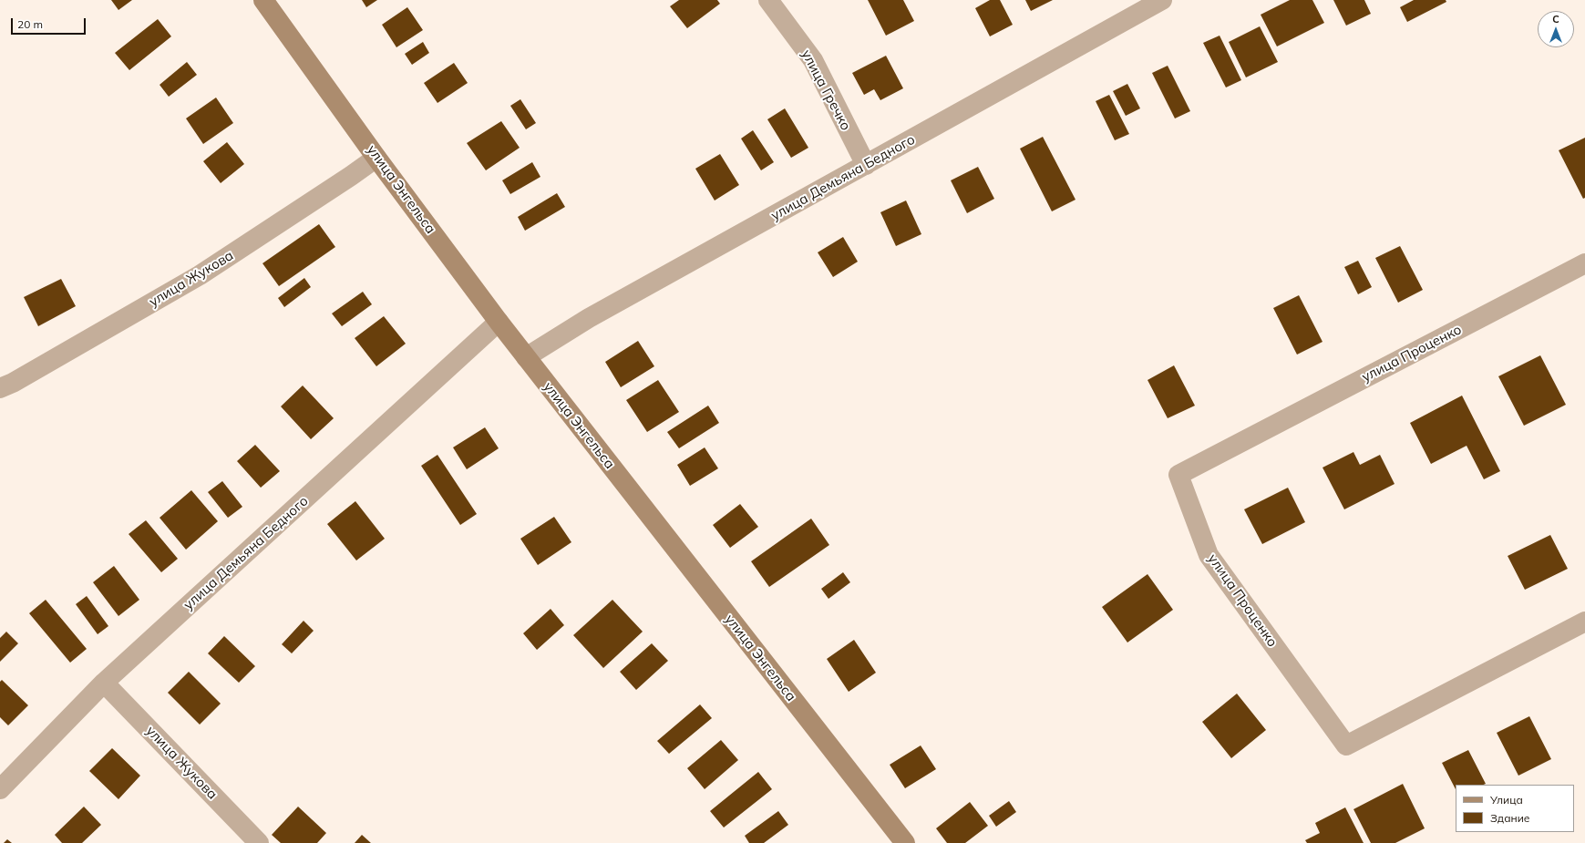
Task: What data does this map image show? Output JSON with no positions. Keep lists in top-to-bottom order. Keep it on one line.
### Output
{"streets":{"street":["улица Гречко","улица Демьяна Бедного","улица Энгельса","улица Жукова","улица Проценко"]},"crossings":[["улица Гречко","улица Демьяна Бедного"],["улица Демьяна Бедного","улица Энгельса"],["улица Демьяна Бедного","улица Жукова"],["улица Энгельса","улица Жукова"]],"legend":["Улица","Здание"],"scale_bar":"20 m","north":"top"}
